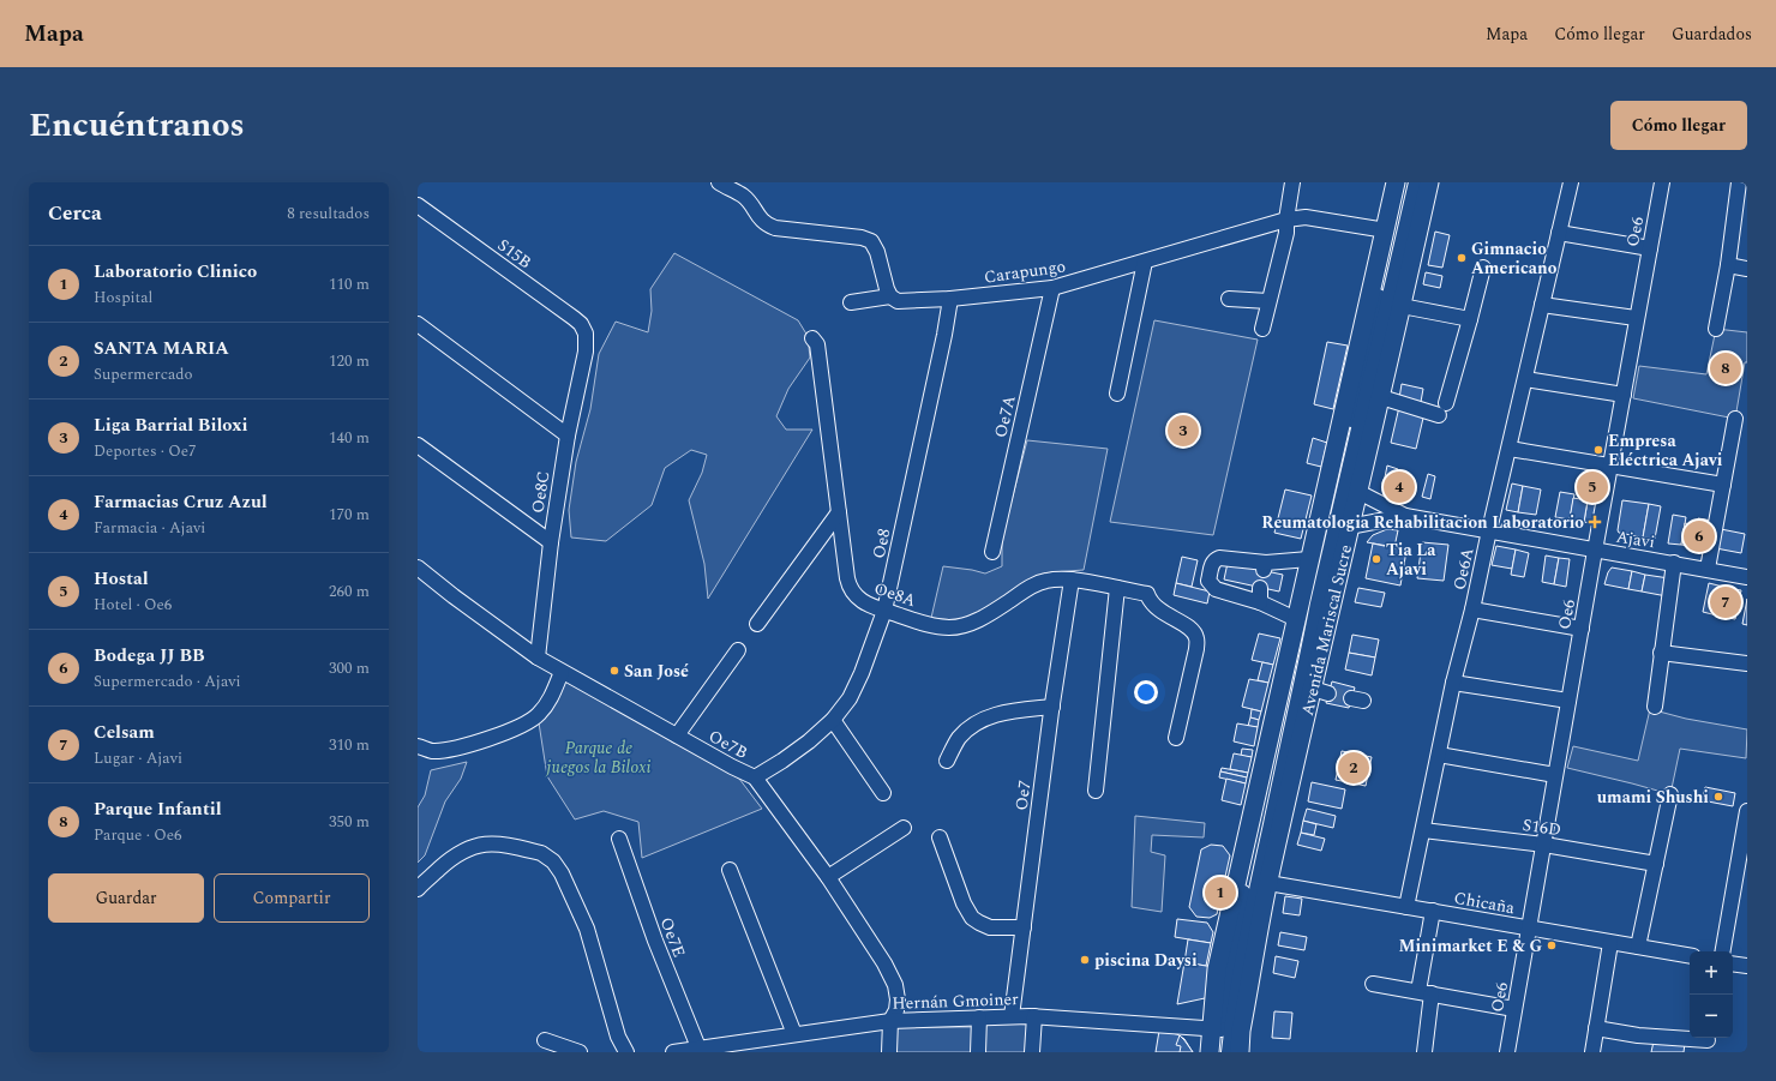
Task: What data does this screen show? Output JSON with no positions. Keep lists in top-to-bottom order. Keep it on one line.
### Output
{"streets":{"main road":["Avenida Mariscal Sucre"],"street":["Oe6","S15B","Carapungo","Oe7A","Oe8C","Ajavi","Oe8","Oe6A","Oe8A","Oe7B","Oe7","S16D","Chicaña","Oe7E","Hernán Gmoiner"]},"crossings":[["Oe6","Ajavi"],["Oe6","S16D"],["Oe6","Chicaña"],["S15B","Oe8C"],["Carapungo","Oe7A"],["Carapungo","Oe8"],["Carapungo","Avenida Mariscal Sucre"],["Oe8C","Oe7B"],["Ajavi","Oe6A"],["Ajavi","Avenida Mariscal Sucre"],["Oe8","Oe8A"],["Oe8","Oe7B"],["Oe6A","S16D"],["Oe6A","Chicaña"],["Oe8A","Oe7"],["Avenida Mariscal Sucre","Chicaña"],["Avenida Mariscal Sucre","Hernán Gmoiner"],["Oe7B","Hernán Gmoiner"],["Oe7","Hernán Gmoiner"],["Oe7E","Hernán Gmoiner"]],"parks":["Parque de juegos la Biloxi"],"places":{"other":["Gimnacio Americano","Empresa Eléctrica Ajavi","Tia La Ajavi","San José","umami Shushi","Minimarket E & G","piscina Daysi"],"health":["Reumatologia Rehabilitacion Laboratorio"]},"page":{"header":"Mapa","nav":["Mapa","Cómo llegar","Guardados"],"title":"Encuéntranos","buttons":["Cómo llegar",["Guardar","Compartir"]],"heading":["Cerca","8 resultados"],"list":[{"mark":"1","name":"Laboratorio Clinico","note":"Hospital","value":"110 m"},{"mark":"2","name":"SANTA MARIA","note":"Supermercado","value":"120 m"},{"mark":"3","name":"Liga Barrial Biloxi","note":"Deportes · Oe7","value":"140 m"},{"mark":"4","name":"Farmacias Cruz Azul","note":"Farmacia · Ajavi","value":"170 m"},{"mark":"5","name":"Hostal","note":"Hotel · Oe6","value":"260 m"},{"mark":"6","name":"Bodega JJ BB","note":"Supermercado · Ajavi","value":"300 m"},{"mark":"7","name":"Celsam","note":"Lugar · Ajavi","value":"310 m"},{"mark":"8","name":"Parque Infantil","note":"Parque · Oe6","value":"350 m"}],"pins":["8","3","4","5","6","7","2","1"],"map_buttons":["+","−"]}}
